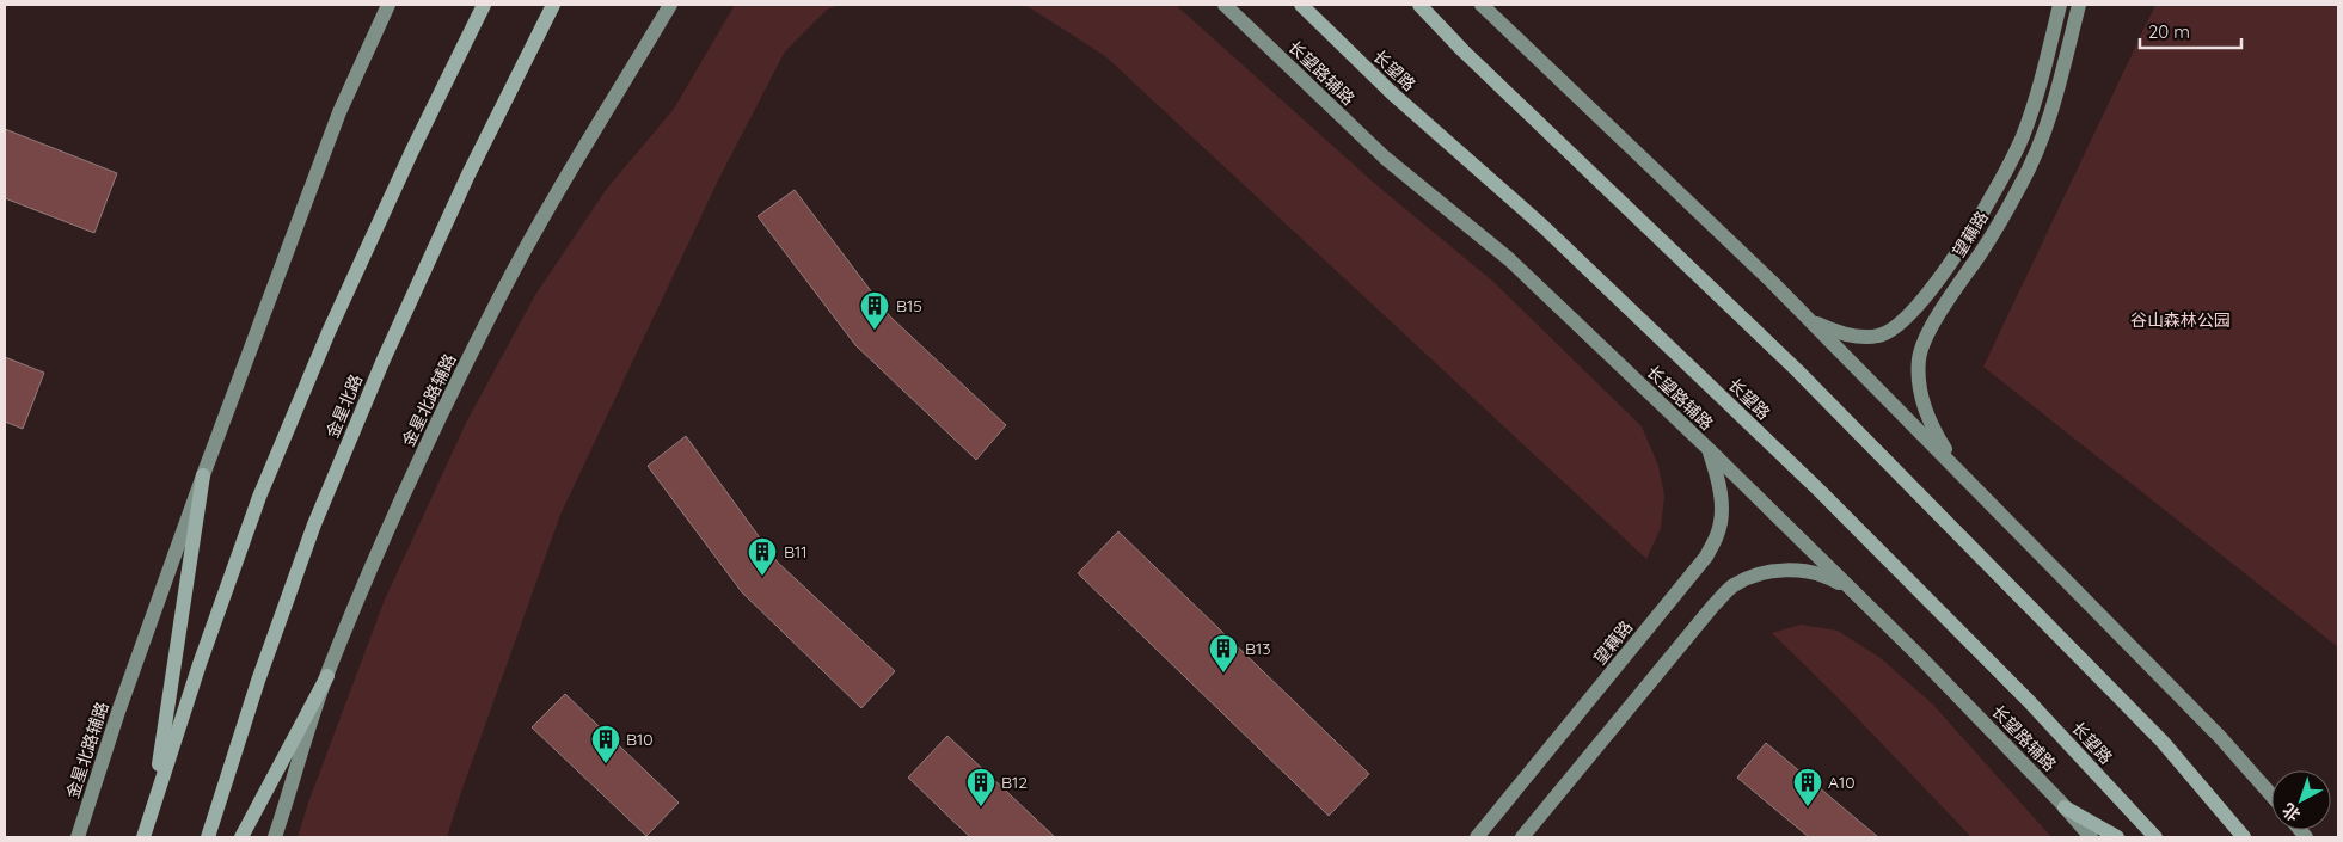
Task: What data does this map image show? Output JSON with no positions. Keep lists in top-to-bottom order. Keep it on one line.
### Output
{"streets":{"main road":["长望路","金星北路"],"street":["长望路辅路","望藕路","金星北路辅路"]},"crossings":[["长望路辅路","望藕路"]],"parks":["谷山森林公园"],"places":{"building":["B15","B11","B13","B10","B12","A10"]},"scale_bar":"20 m","north":"bottom left"}
